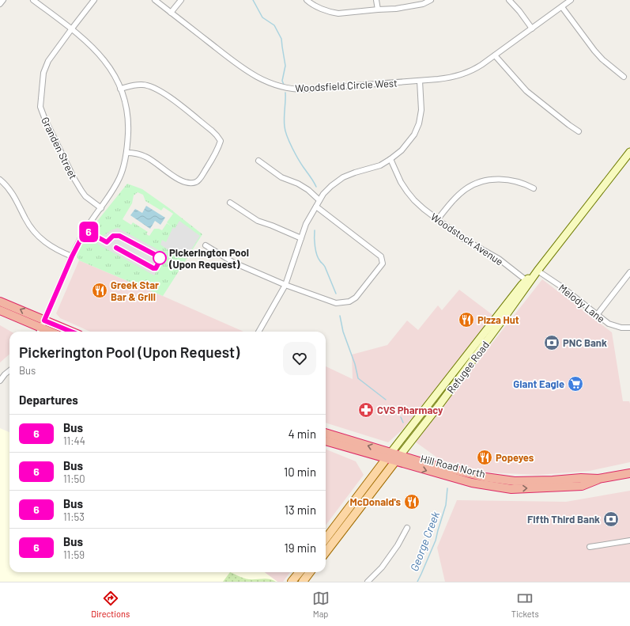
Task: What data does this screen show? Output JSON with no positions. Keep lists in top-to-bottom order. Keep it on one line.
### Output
{"streets":{"highway":["Hill Road North"],"main road":["Refugee Road"],"street":["Woodsfield Circle West","Granden Street","Woodstock Avenue","Melody Lane"]},"crossings":[["Woodstock Avenue","Refugee Road"],["Melody Lane","Refugee Road"],["Refugee Road","Hill Road North"]],"water":["George Creek"],"places":{"other":["Pickerington Pool (Upon Request)"],"restaurant":["Greek Star Bar & Grill","Pizza Hut","Popeyes","McDonald's"],"bank":["PNC Bank","Fifth Third Bank"],"supermarket":["Giant Eagle"],"pharmacy":["CVS Pharmacy"]},"lines":["bus line 6"],"page":{"on_map":"6","heading":[["Pickerington Pool (Upon Request)","Bus"],"Departures"],"list":[{"mark":"6","name":"Bus","note":"11:44","value":"4 min"},{"mark":"6","name":"Bus","note":"11:50","value":"10 min"},{"mark":"6","name":"Bus","note":"11:53","value":"13 min"},{"mark":"6","name":"Bus","note":"11:59","value":"19 min"}],"tabs":["Directions","Map","Tickets"]}}
